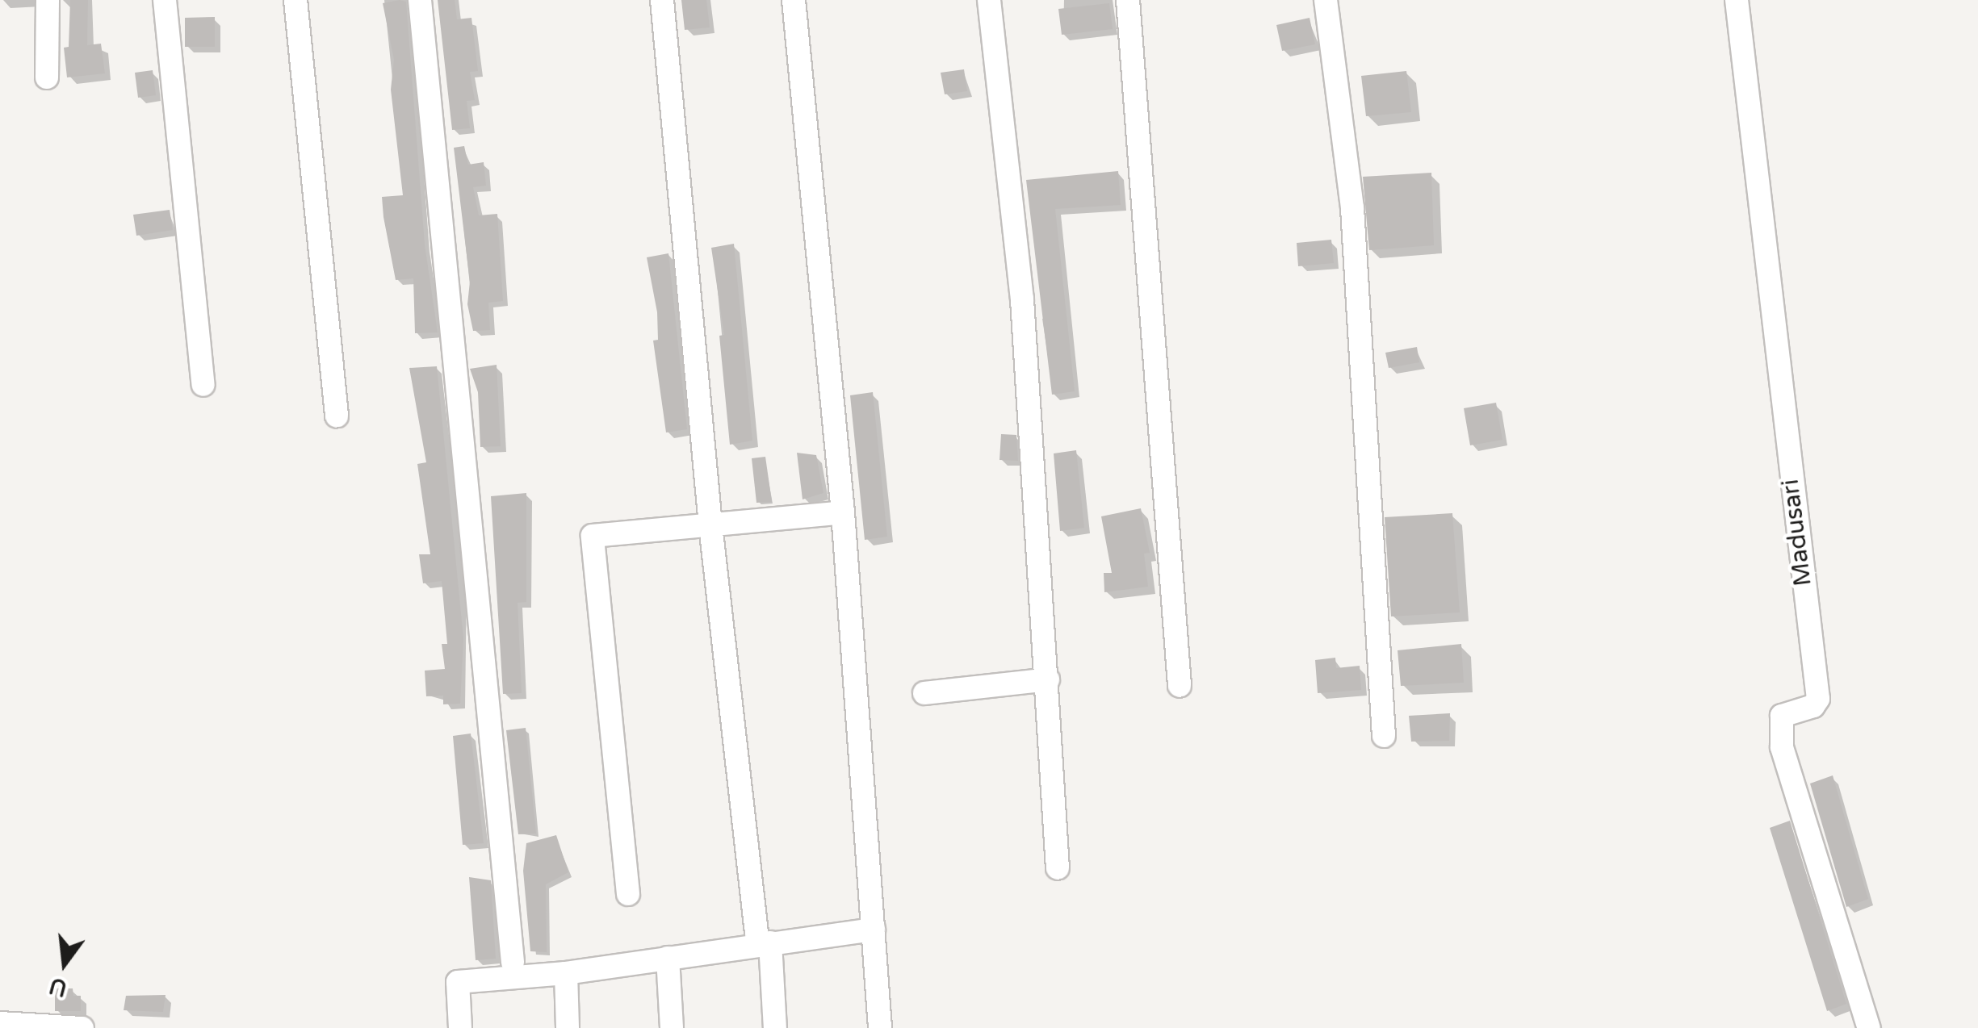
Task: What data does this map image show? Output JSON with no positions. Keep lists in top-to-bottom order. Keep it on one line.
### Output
{"streets":{"street":["Madusari"]},"north":"bottom"}
